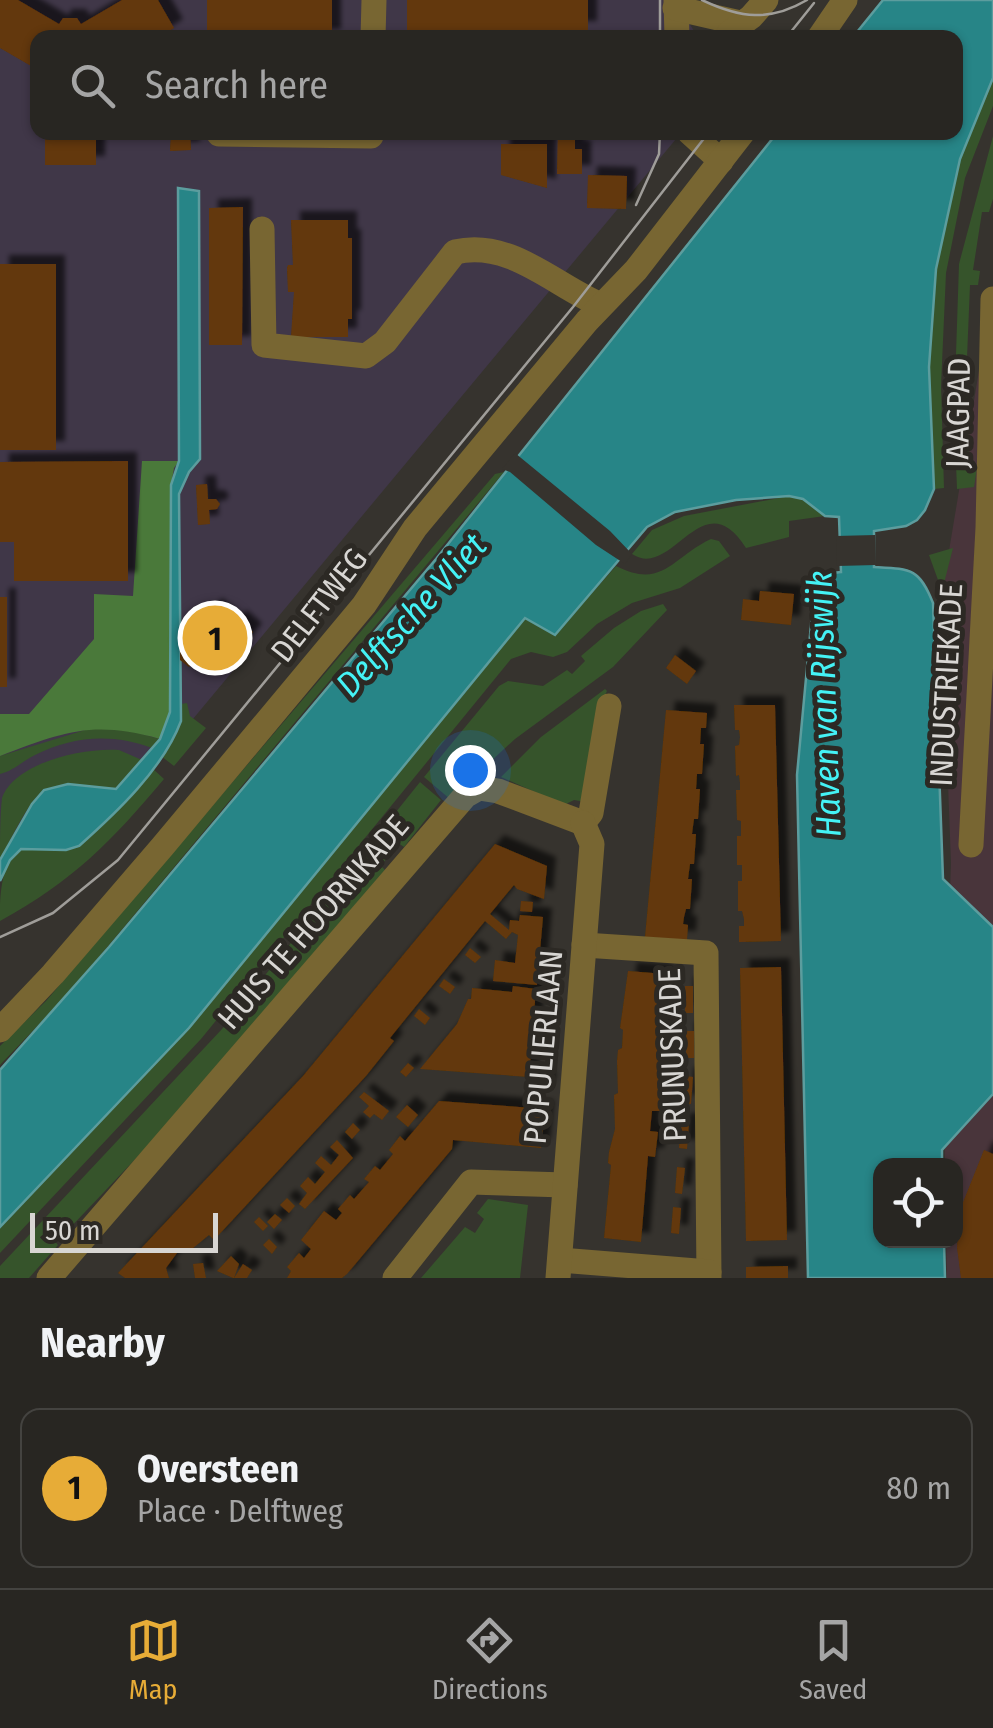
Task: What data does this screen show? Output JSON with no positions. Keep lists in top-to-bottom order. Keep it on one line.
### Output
{"streets":{"street":["JAAGPAD","DELFTWEG","INDUSTRIEKADE","HUIS TE HOORNKADE","POPULIERLAAN","PRUNUSKADE"]},"crossings":[["JAAGPAD","INDUSTRIEKADE"],["HUIS TE HOORNKADE","POPULIERLAAN"],["POPULIERLAAN","PRUNUSKADE"]],"water":["Delftsche Vliet","Haven van Rijswijk"],"scale_bar":"50 m","page":{"search":"Search here","pins":"1","scale":"50 m","heading":"Nearby","list":[{"mark":"1","name":"Oversteen","note":"Place · Delftweg","value":"80 m"}],"nav":["Map","Directions","Saved"]}}
